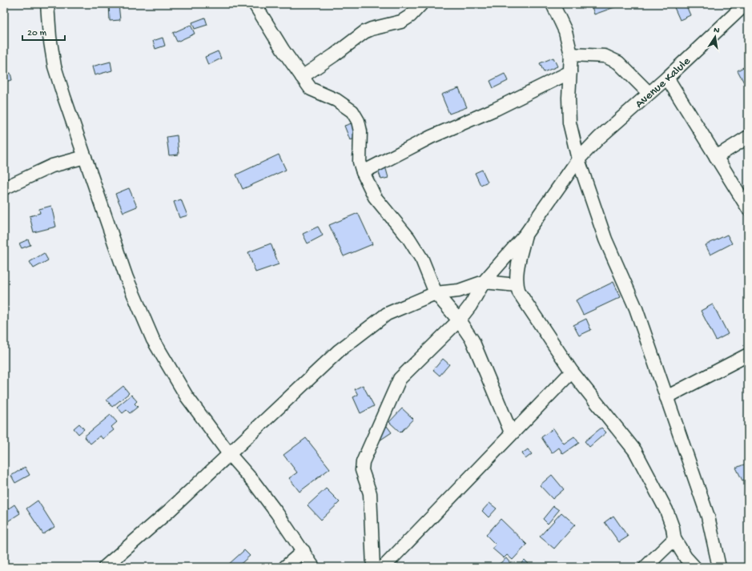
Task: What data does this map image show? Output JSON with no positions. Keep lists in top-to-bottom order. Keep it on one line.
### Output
{"streets":{"street":["Avenue Kalule"]},"scale_bar":"20 m","north":"top"}
